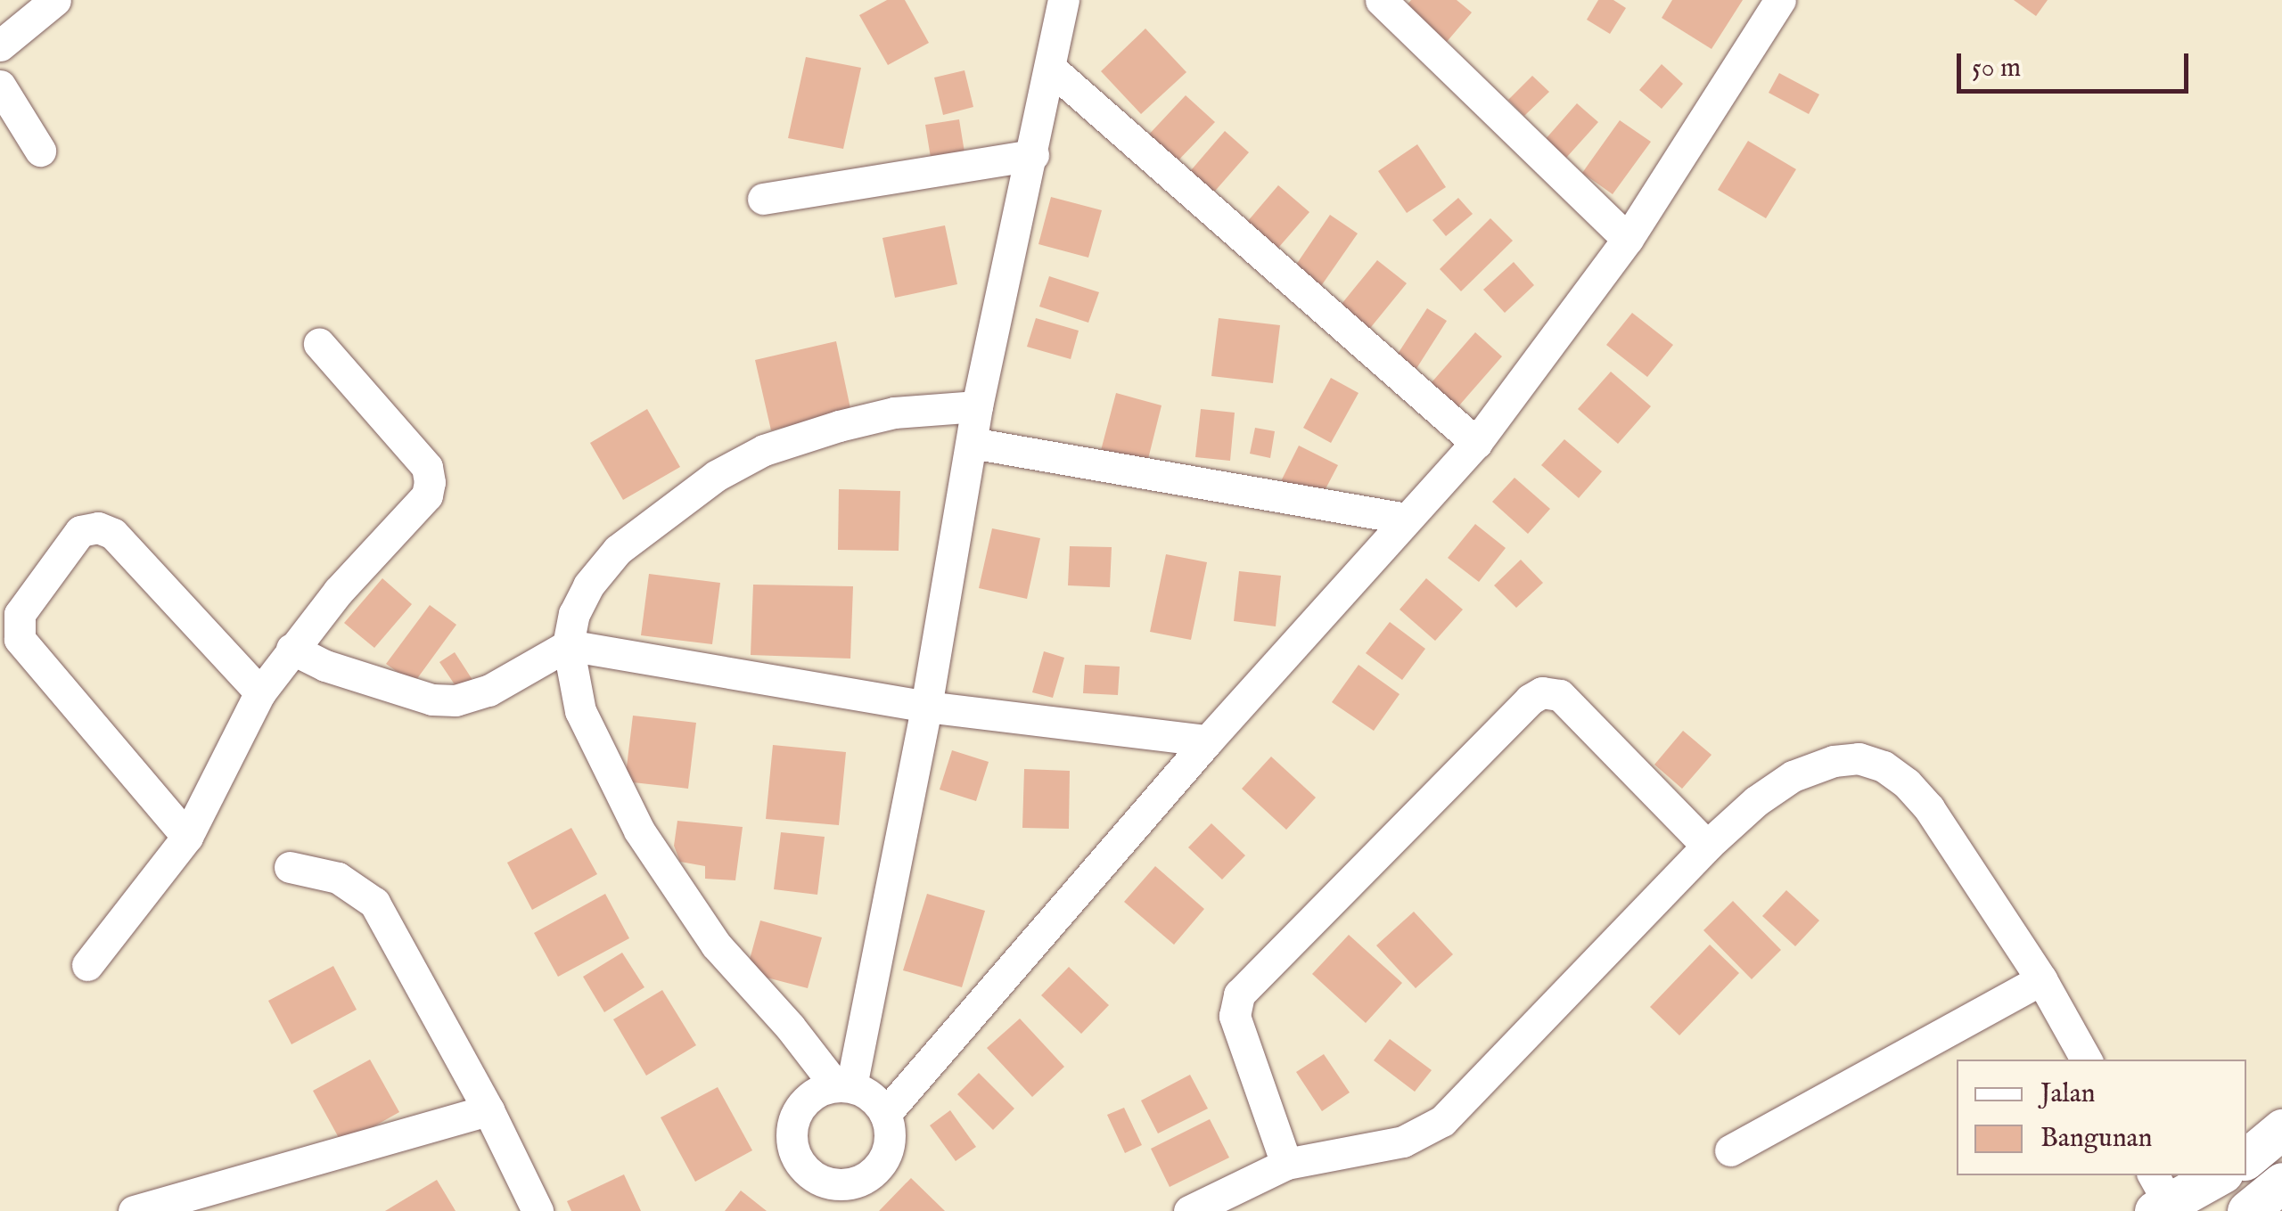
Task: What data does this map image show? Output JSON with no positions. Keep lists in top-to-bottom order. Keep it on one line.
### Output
{"legend":["Jalan","Bangunan"],"scale_bar":"50 m"}
